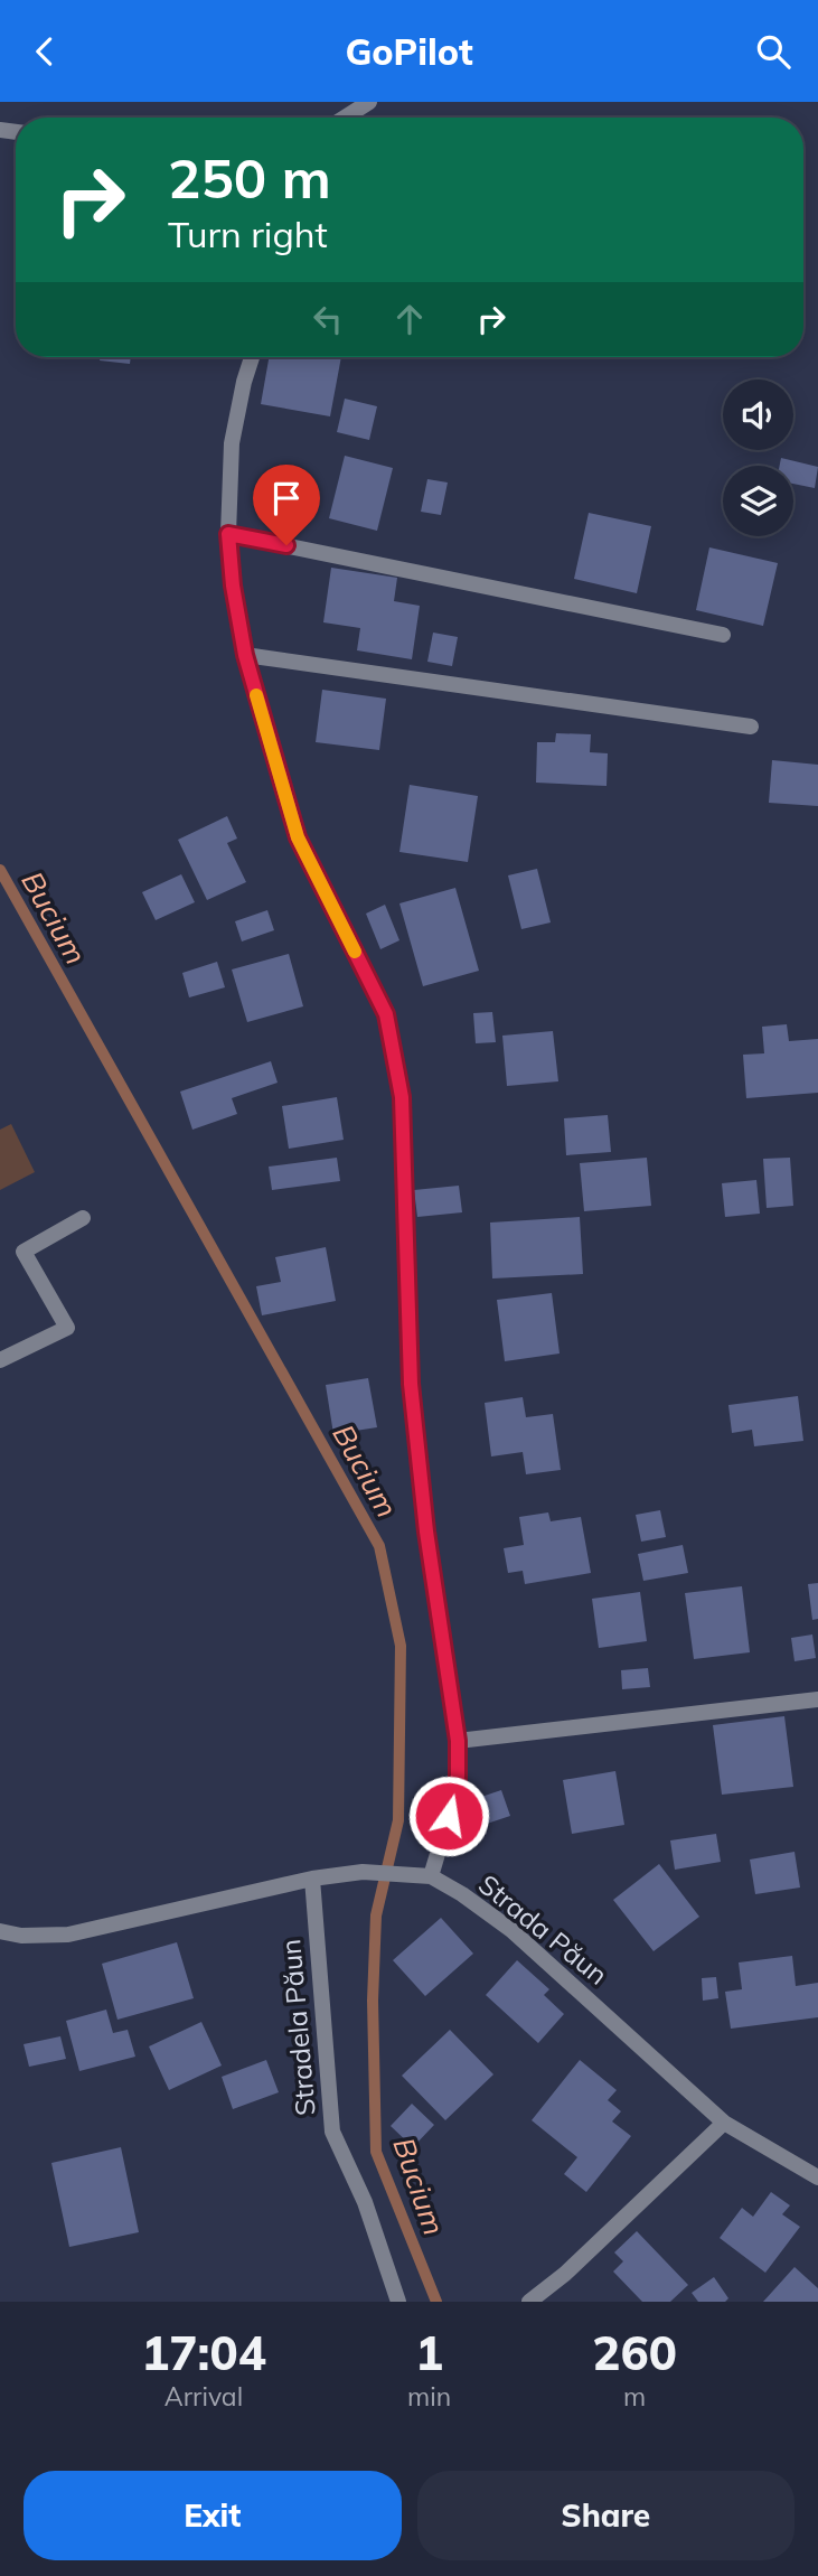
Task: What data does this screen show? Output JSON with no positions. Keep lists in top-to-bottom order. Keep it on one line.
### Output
{"streets":{"street":["Strada Păun","Stradela Păun"]},"crossings":[["Strada Păun","Stradela Păun"]],"water":["Bucium"],"page":{"header":"GoPilot","turn":["250 m","Turn right"],"eta":["17:04","Arrival","1","min","260","m"],"buttons":["Exit","Share"]}}
